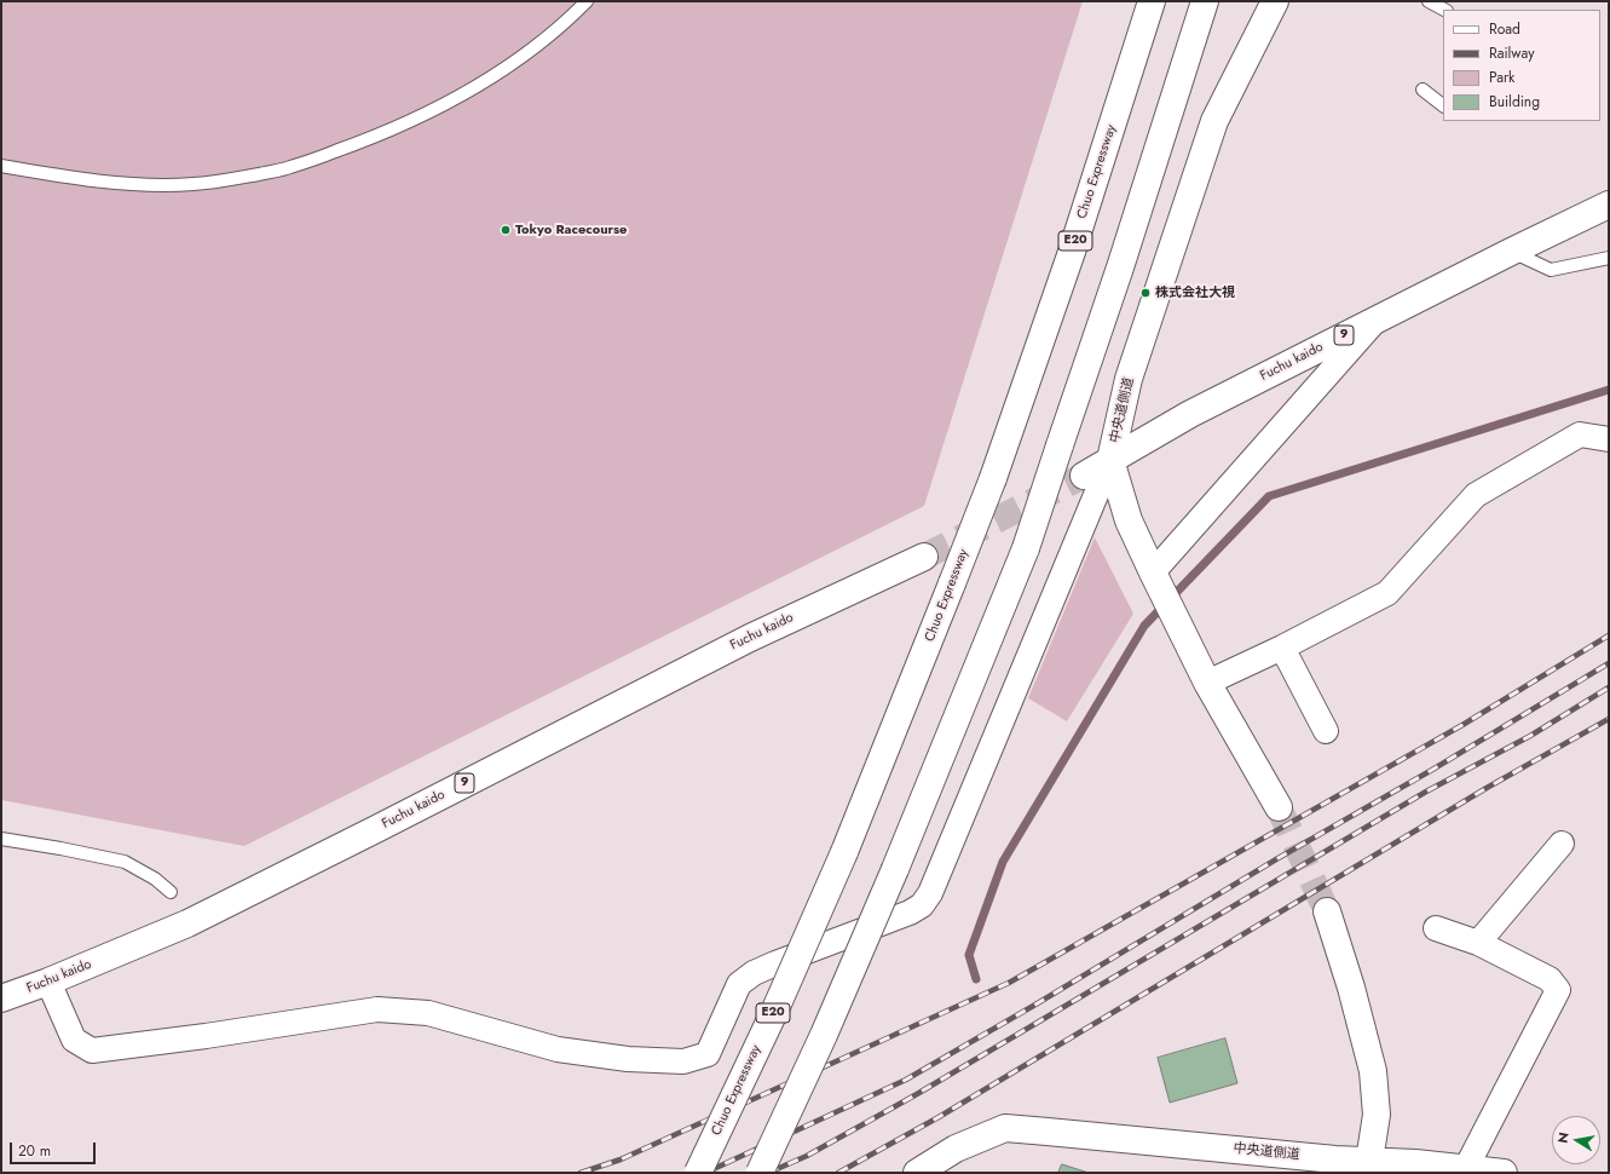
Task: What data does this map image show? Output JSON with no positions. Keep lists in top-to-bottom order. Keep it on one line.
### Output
{"streets":{"main road":["Chuo Expressway","E20","9","Fuchu kaido","中央道側道"]},"crossings":[["Fuchu kaido","中央道側道"]],"places":["Tokyo Racecourse","株式会社大視"],"legend":["Road","Railway","Park","Building"],"scale_bar":"20 m","north":"left"}
